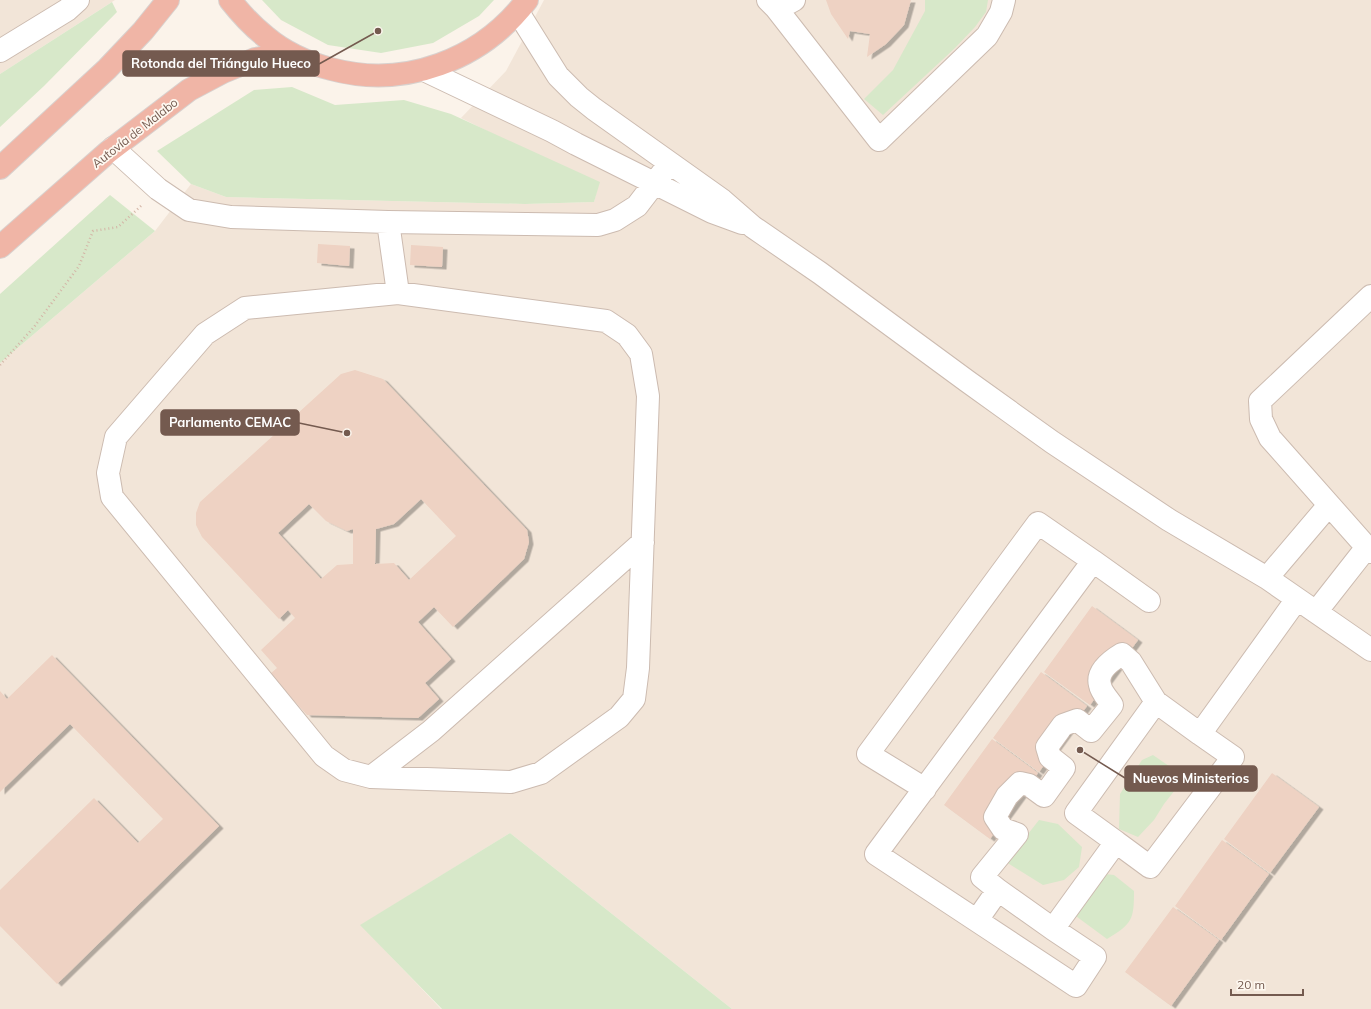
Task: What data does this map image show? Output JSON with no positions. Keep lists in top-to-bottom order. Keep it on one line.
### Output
{"streets":{"highway":["Autovía de Malabo"]},"places":["Rotonda del Triángulo Hueco","Parlamento CEMAC","Nuevos Ministerios"],"scale_bar":"20 m"}
